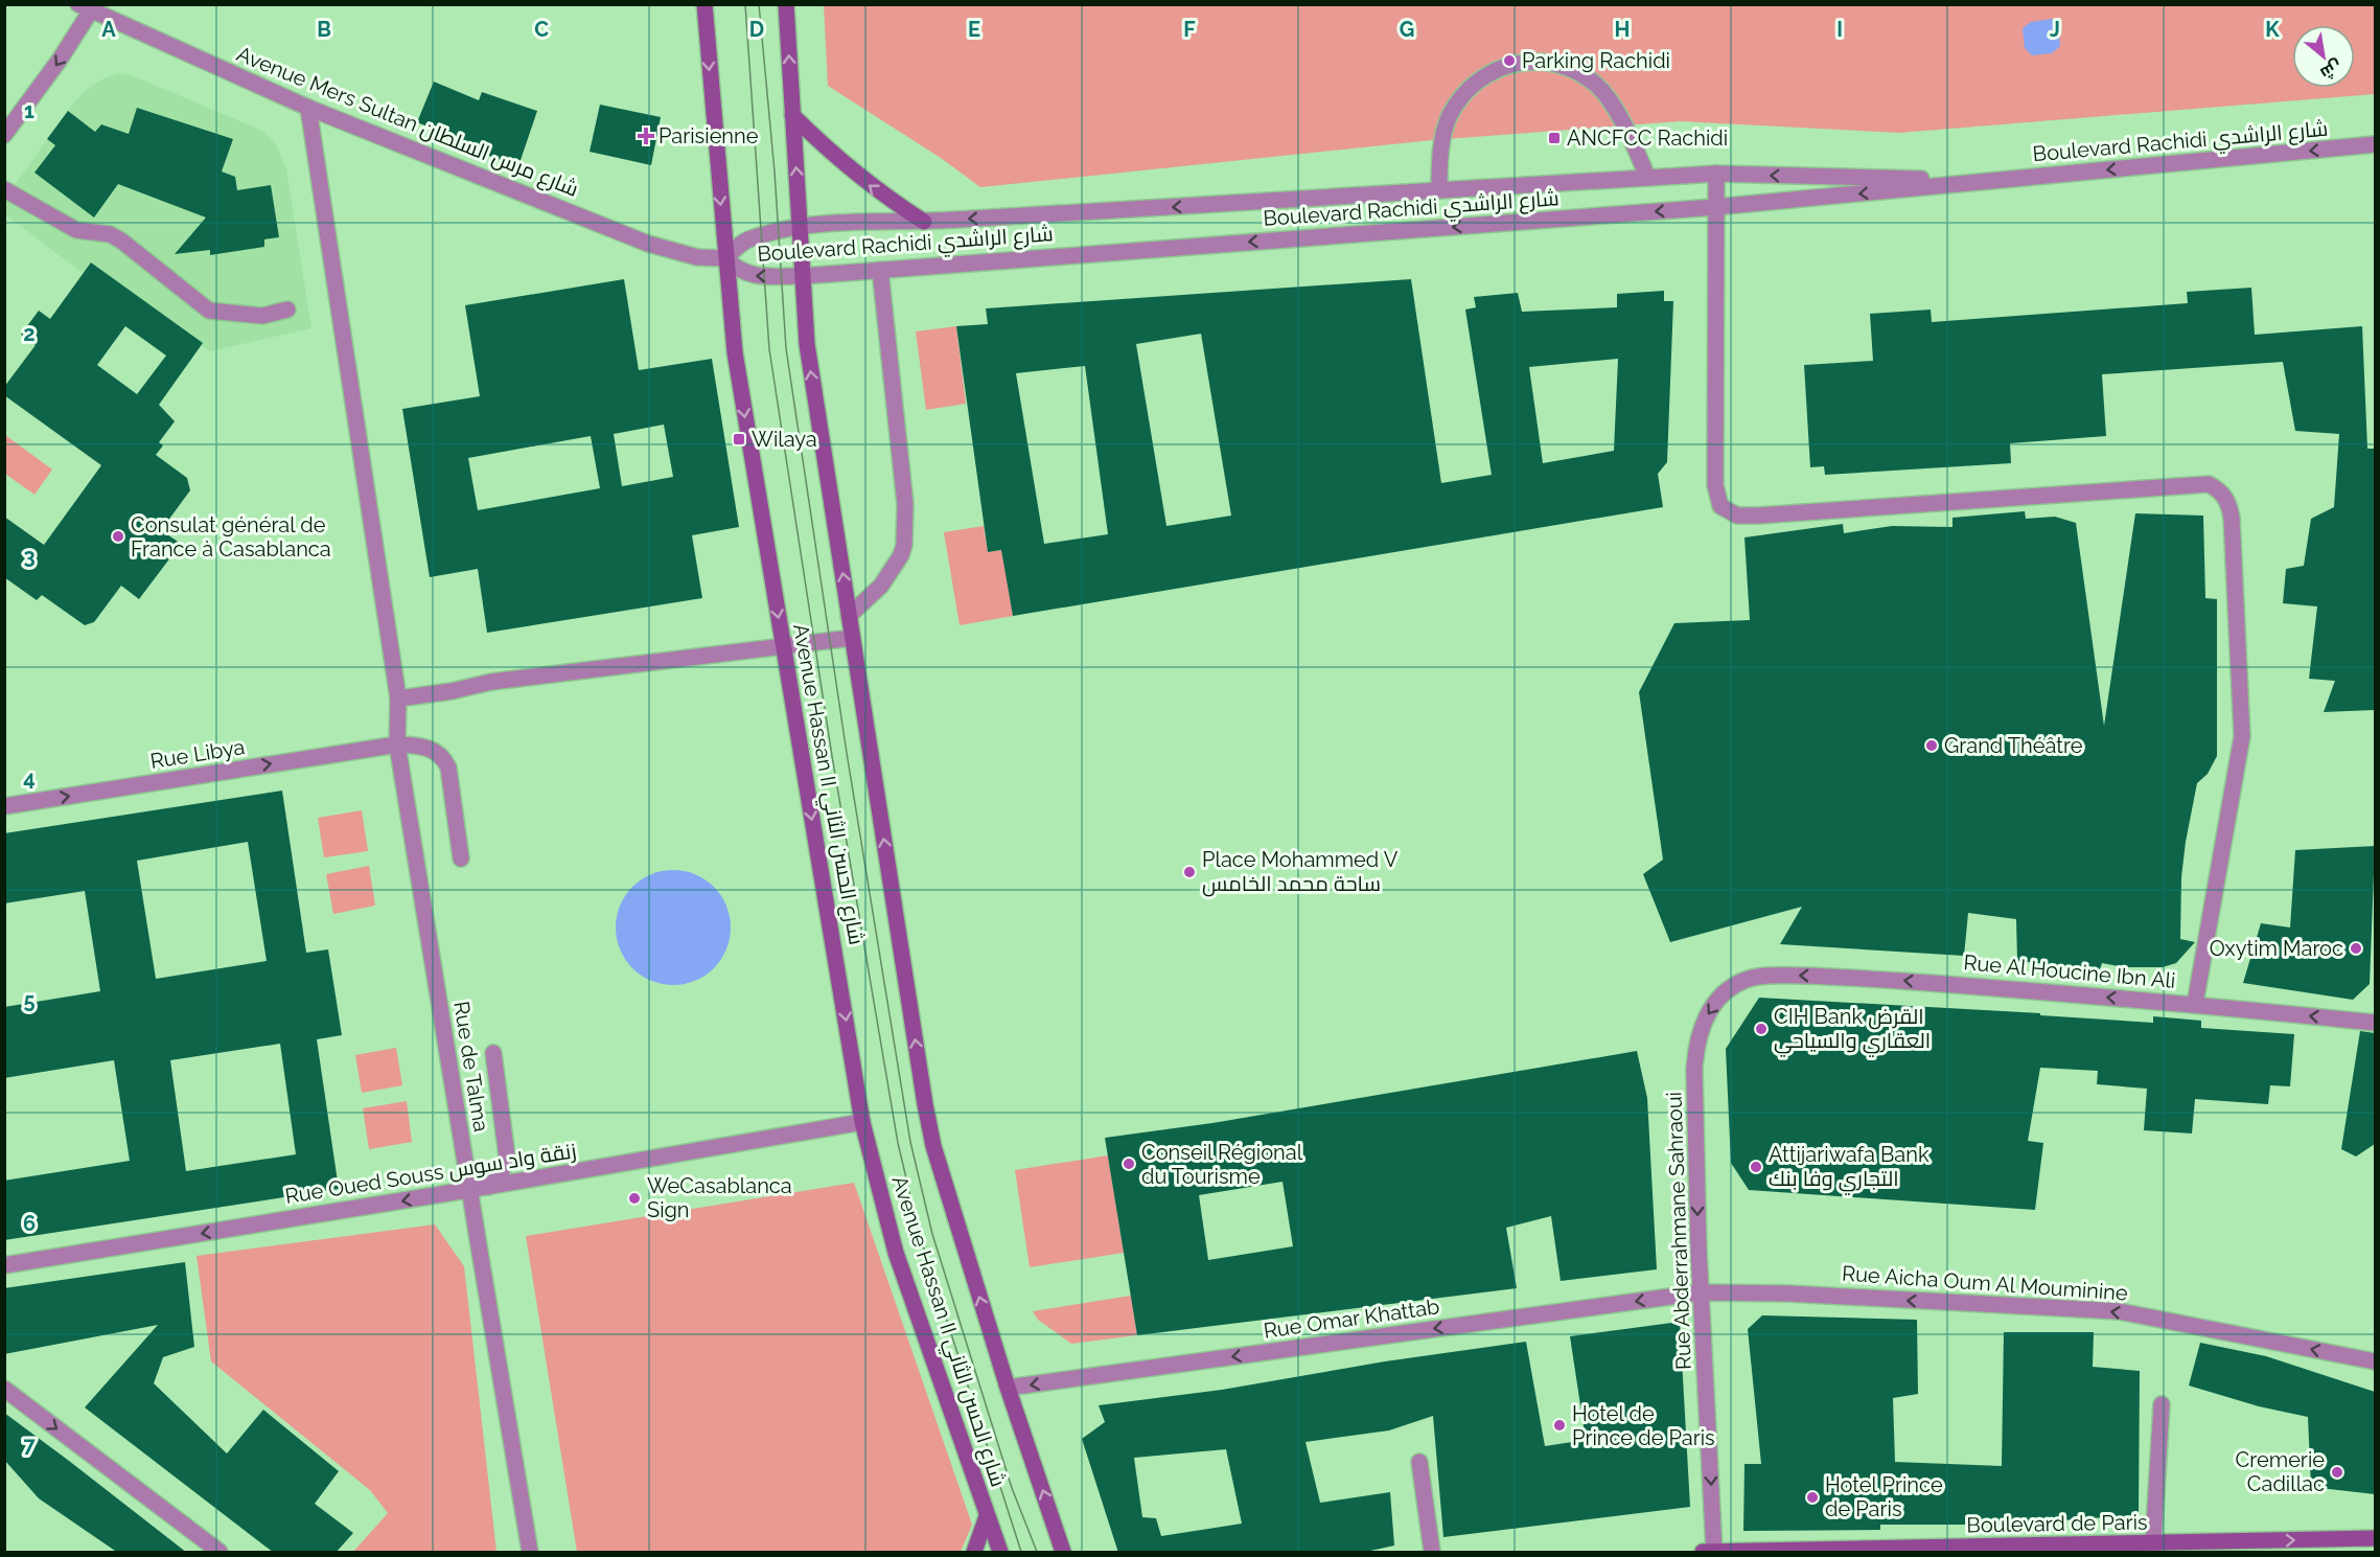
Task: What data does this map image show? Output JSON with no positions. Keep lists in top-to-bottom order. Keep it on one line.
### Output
{"streets":{"main road":["Avenue Hassan II شارع الحسن الثاني","Boulevard de Paris"],"street":["Avenue Mers Sultan شارع مرس السلطان","Boulevard Rachidi شارع الراشدي","Rue Libya","Rue Al Houcine Ibn Ali","Rue de Talma","Rue Oued Souss زنقة واد سوس","Rue Abderrahmane Sahraoui","Rue Aicha Oum Al Mouminine","Rue Omar Khattab"]},"crossings":[["Avenue Mers Sultan شارع مرس السلطان","Boulevard Rachidi شارع الراشدي"],["Avenue Mers Sultan شارع مرس السلطان","Avenue Hassan II شارع الحسن الثاني"],["Avenue Mers Sultan شارع مرس السلطان","Rue de Talma"],["Boulevard Rachidi شارع الراشدي","Avenue Hassan II شارع الحسن الثاني"],["Rue Libya","Rue de Talma"],["Avenue Hassan II شارع الحسن الثاني","Rue Oued Souss زنقة واد سوس"],["Avenue Hassan II شارع الحسن الثاني","Rue Omar Khattab"],["Rue Al Houcine Ibn Ali","Rue Abderrahmane Sahraoui"],["Rue de Talma","Rue Oued Souss زنقة واد سوس"],["Rue Abderrahmane Sahraoui","Rue Aicha Oum Al Mouminine"],["Rue Abderrahmane Sahraoui","Rue Omar Khattab"],["Rue Abderrahmane Sahraoui","Boulevard de Paris"],["Rue Aicha Oum Al Mouminine","Rue Omar Khattab"]],"one_way":["Boulevard Rachidi شارع الراشدي","Rue Libya","Rue Al Houcine Ibn Ali","Rue Oued Souss زنقة واد سوس","Rue Abderrahmane Sahraoui","Rue Aicha Oum Al Mouminine","Rue Omar Khattab"],"places":{"other":["Parking Rachidi","Consulat général de France à Casablanca","Grand Théâtre","Place Mohammed V ساحة محمد الخامس","Oxytim Maroc","CIH Bank القرض العقاري والسياحي","Conseil Régional du Tourisme","Attijariwafa Bank التجاري وفا بنك","WeCasablanca Sign","Hotel de Prince de Paris","Cremerie Cadillac","Hotel Prince de Paris"],"health":["Parisienne"],"transit":["ANCFCC Rachidi","Wilaya"]},"north":"bottom right","grid":{"columns":["A","B","C","D","E","F","G","H","I","J","K"],"rows":["1","2","3","4","5","6","7"]}}
